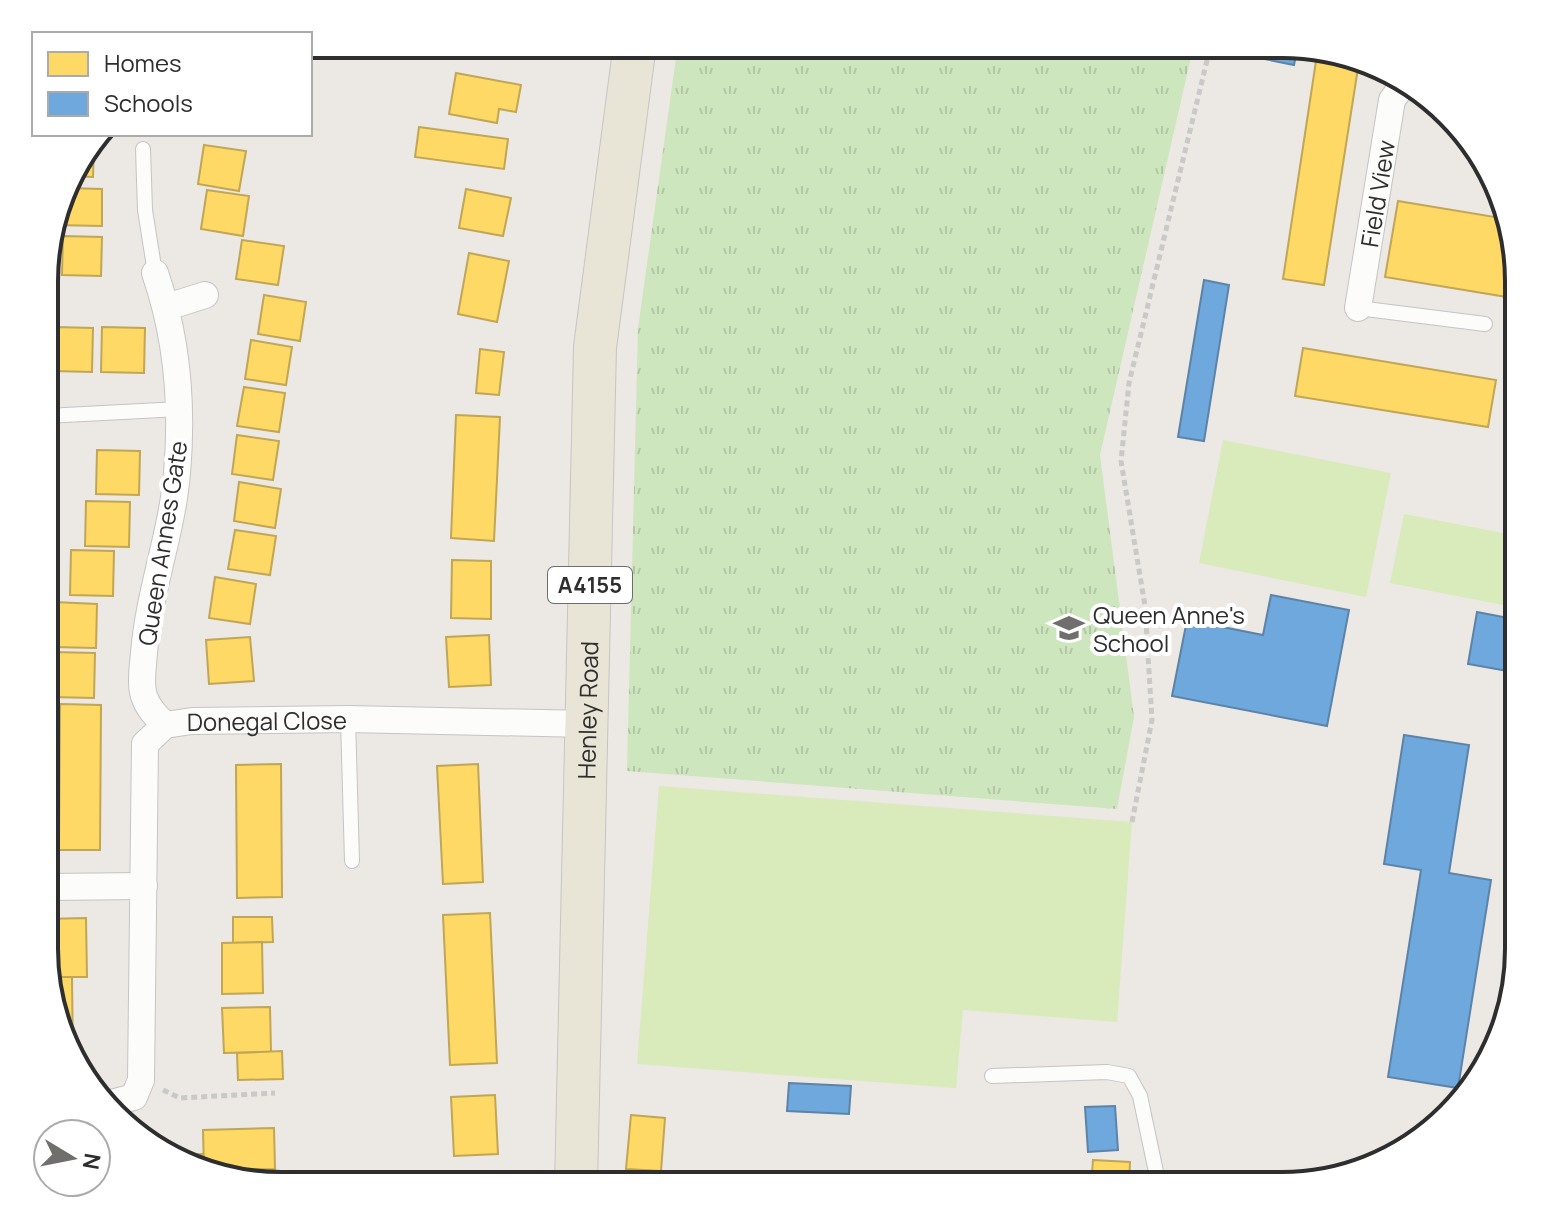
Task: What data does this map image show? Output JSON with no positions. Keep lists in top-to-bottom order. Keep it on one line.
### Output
{"streets":{"main road":["A4155","Henley Road"],"street":["Field View","Queen Annes Gate","Donegal Close"]},"crossings":[["Queen Annes Gate","Donegal Close"],["Henley Road","Donegal Close"]],"places":{"school or university":["Queen Anne's School"]},"legend":["Homes","Schools"],"north":"right"}
